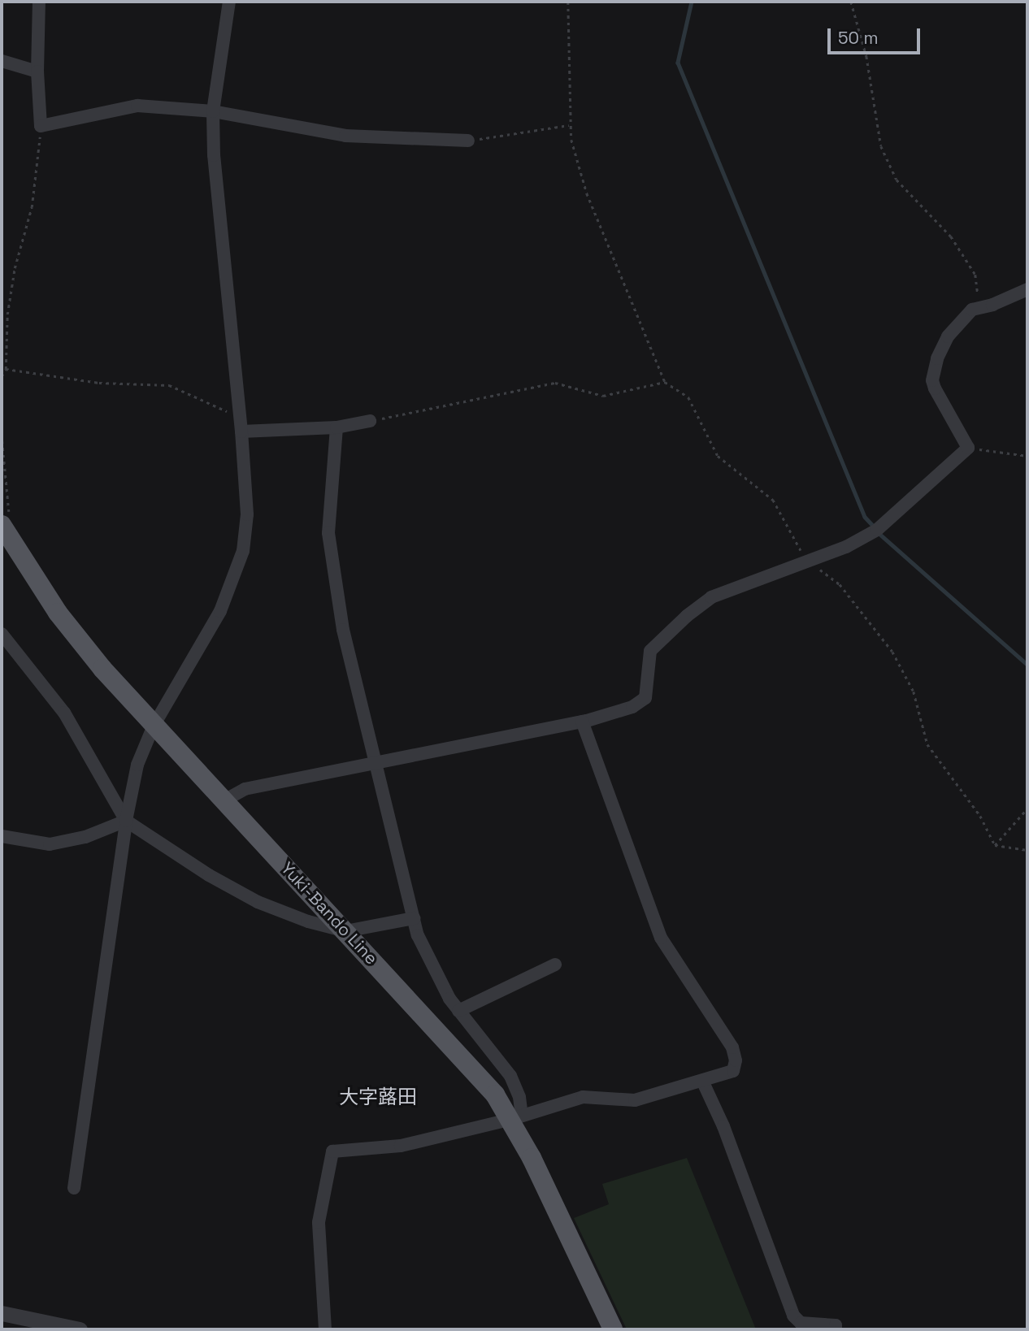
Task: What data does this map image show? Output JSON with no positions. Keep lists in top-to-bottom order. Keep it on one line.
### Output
{"streets":{"main road":["Yuki-Bando Line"]},"districts":["大字蕗田"],"scale_bar":"50 m"}
